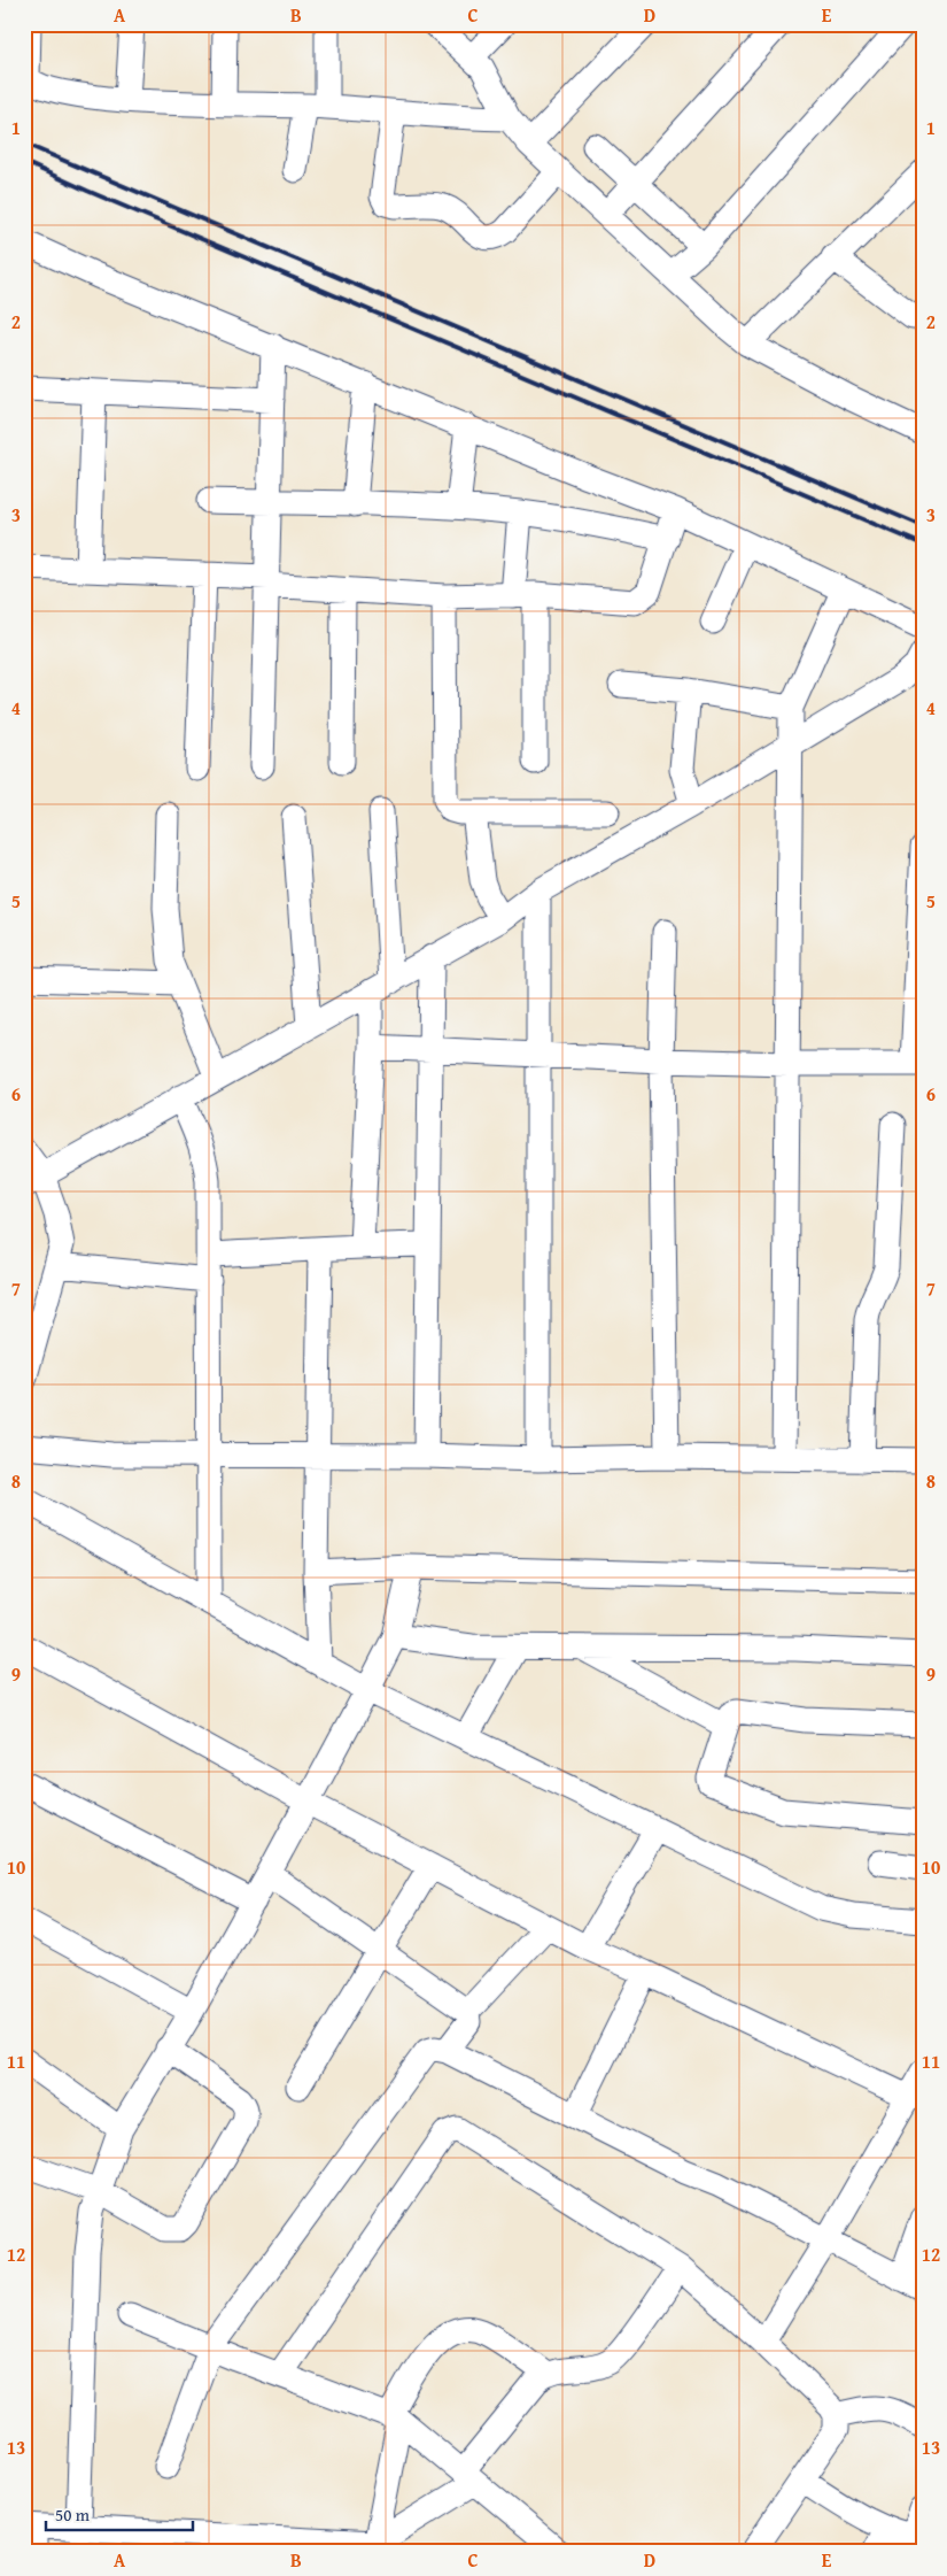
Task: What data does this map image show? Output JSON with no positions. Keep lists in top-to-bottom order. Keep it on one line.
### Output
{"scale_bar":"50 m","grid":{"columns":["A","B","C","D","E"],"rows":["1","2","3","4","5","6","7","8","9","10","11","12","13"]}}
